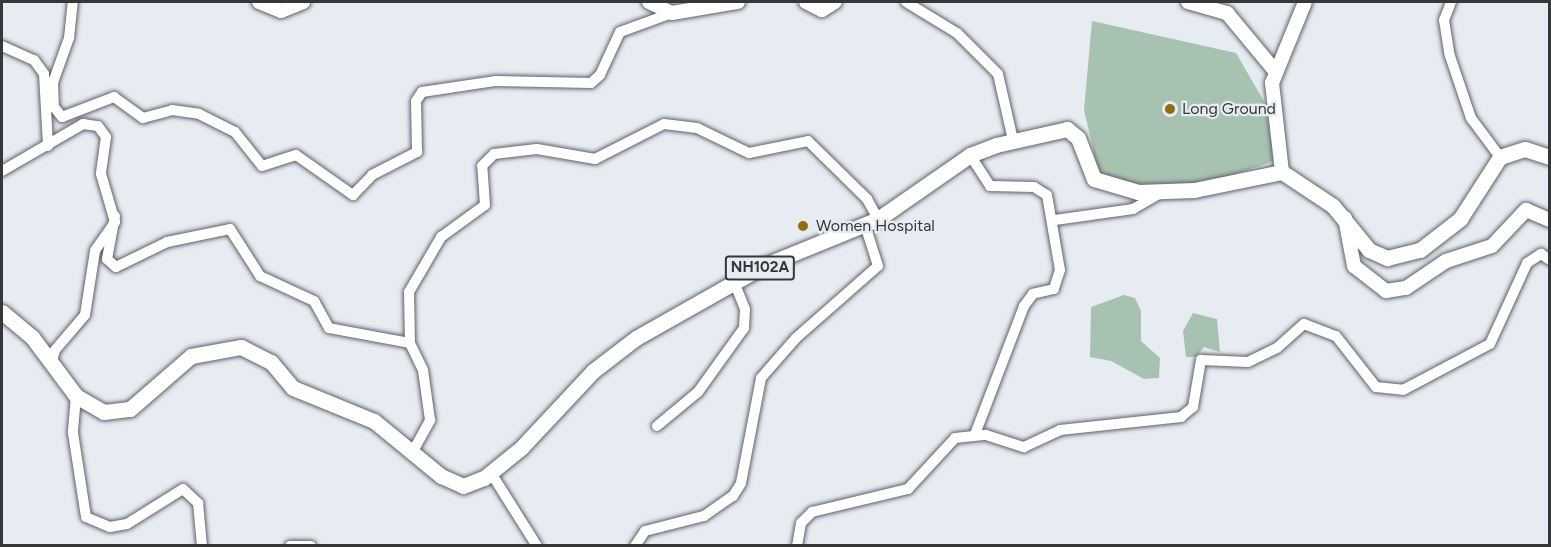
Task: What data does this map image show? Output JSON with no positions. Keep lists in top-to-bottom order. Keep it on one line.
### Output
{"streets":{"highway":["NH102A"]},"places":["Long Ground","Women Hospital"]}
